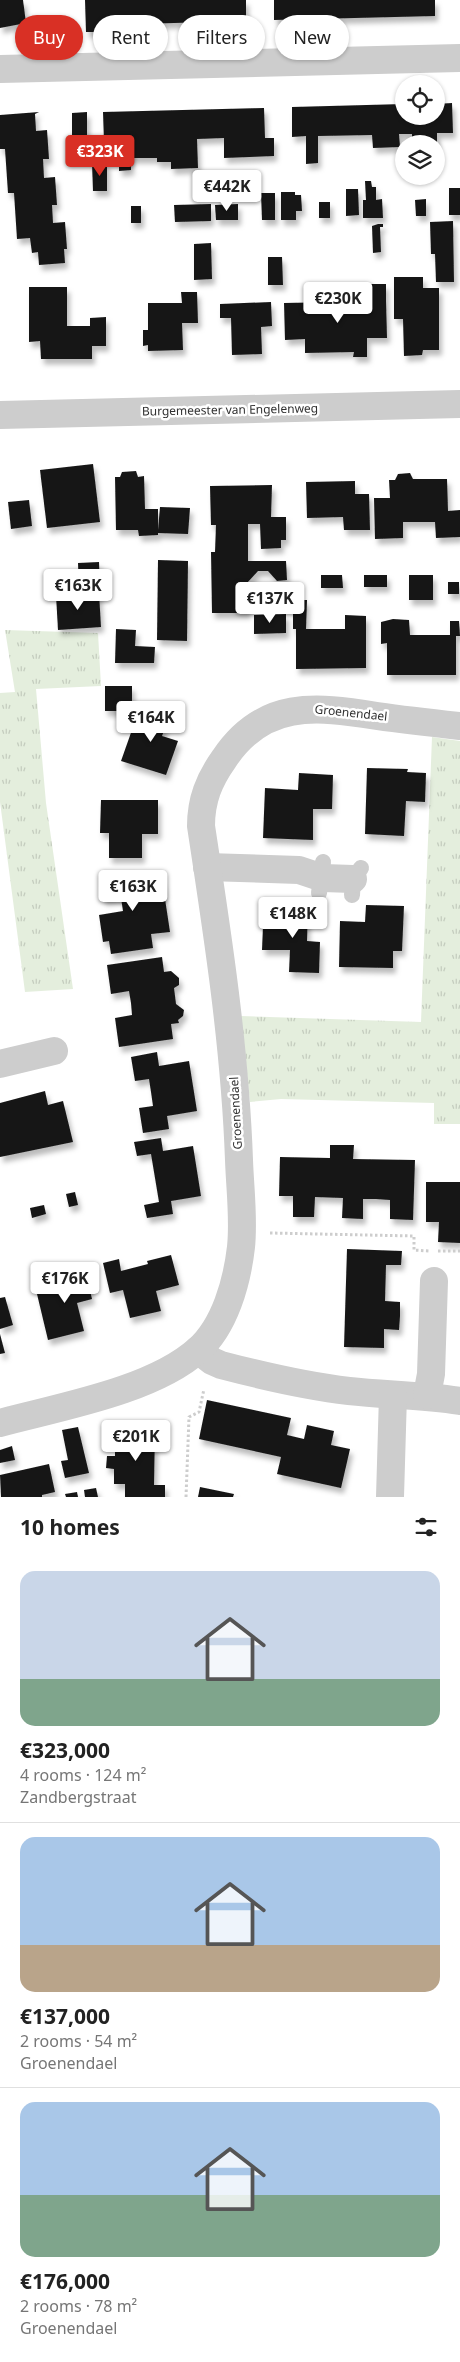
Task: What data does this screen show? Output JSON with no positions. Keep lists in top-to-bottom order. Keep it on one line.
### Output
{"streets":{"street":["Burgemeester van Engelenweg","Groenendael"]},"page":{"chip":["Buy","Rent","Filters","New"],"price":["€323K","€442K","€230K","€163K","€137K","€164K","€163K","€148K","€176K","€201K"],"heading":"10 homes","list":[{"name":"€323,000","note":"4 rooms · 124 m² · Zandbergstraat"},{"name":"€137,000","note":"2 rooms · 54 m² · Groenendael"},{"name":"€176,000","note":"2 rooms · 78 m² · Groenendael"}]}}
